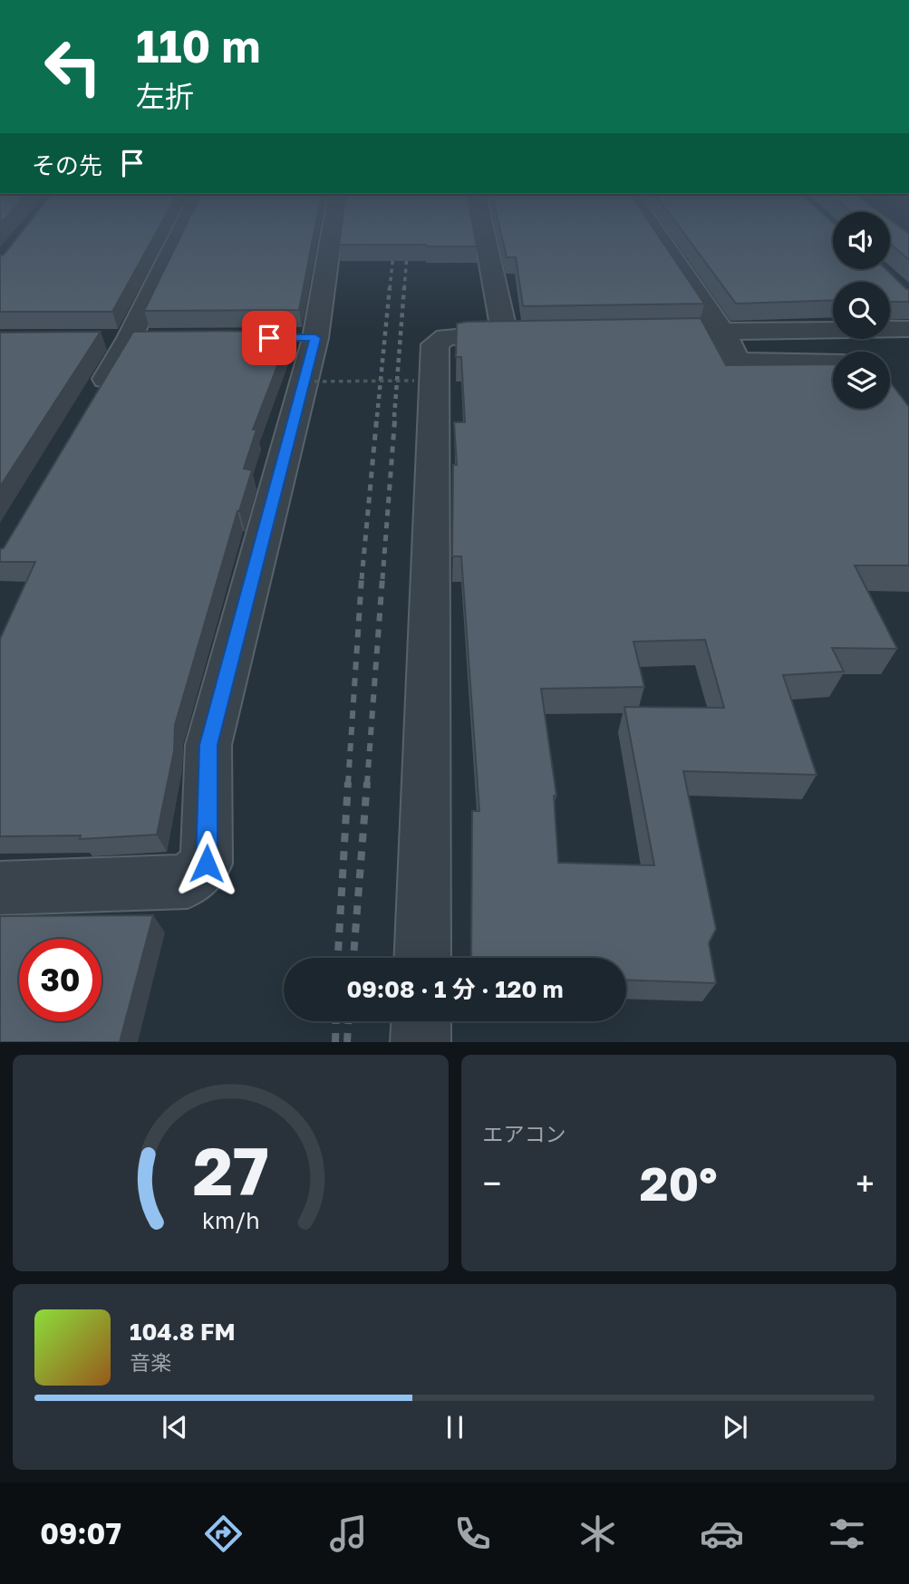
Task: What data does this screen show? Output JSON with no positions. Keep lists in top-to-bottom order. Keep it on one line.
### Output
{"page":{"turn":["110 m","左折"],"then":"その先","limit":"30","trip":"09:08 · 1 分 · 120 m","tile":"エアコン","heat":["−","20°","+"],"song":["104.8 FM","音楽"],"tabs":"09:07","gauge":["27","km/h"]}}
